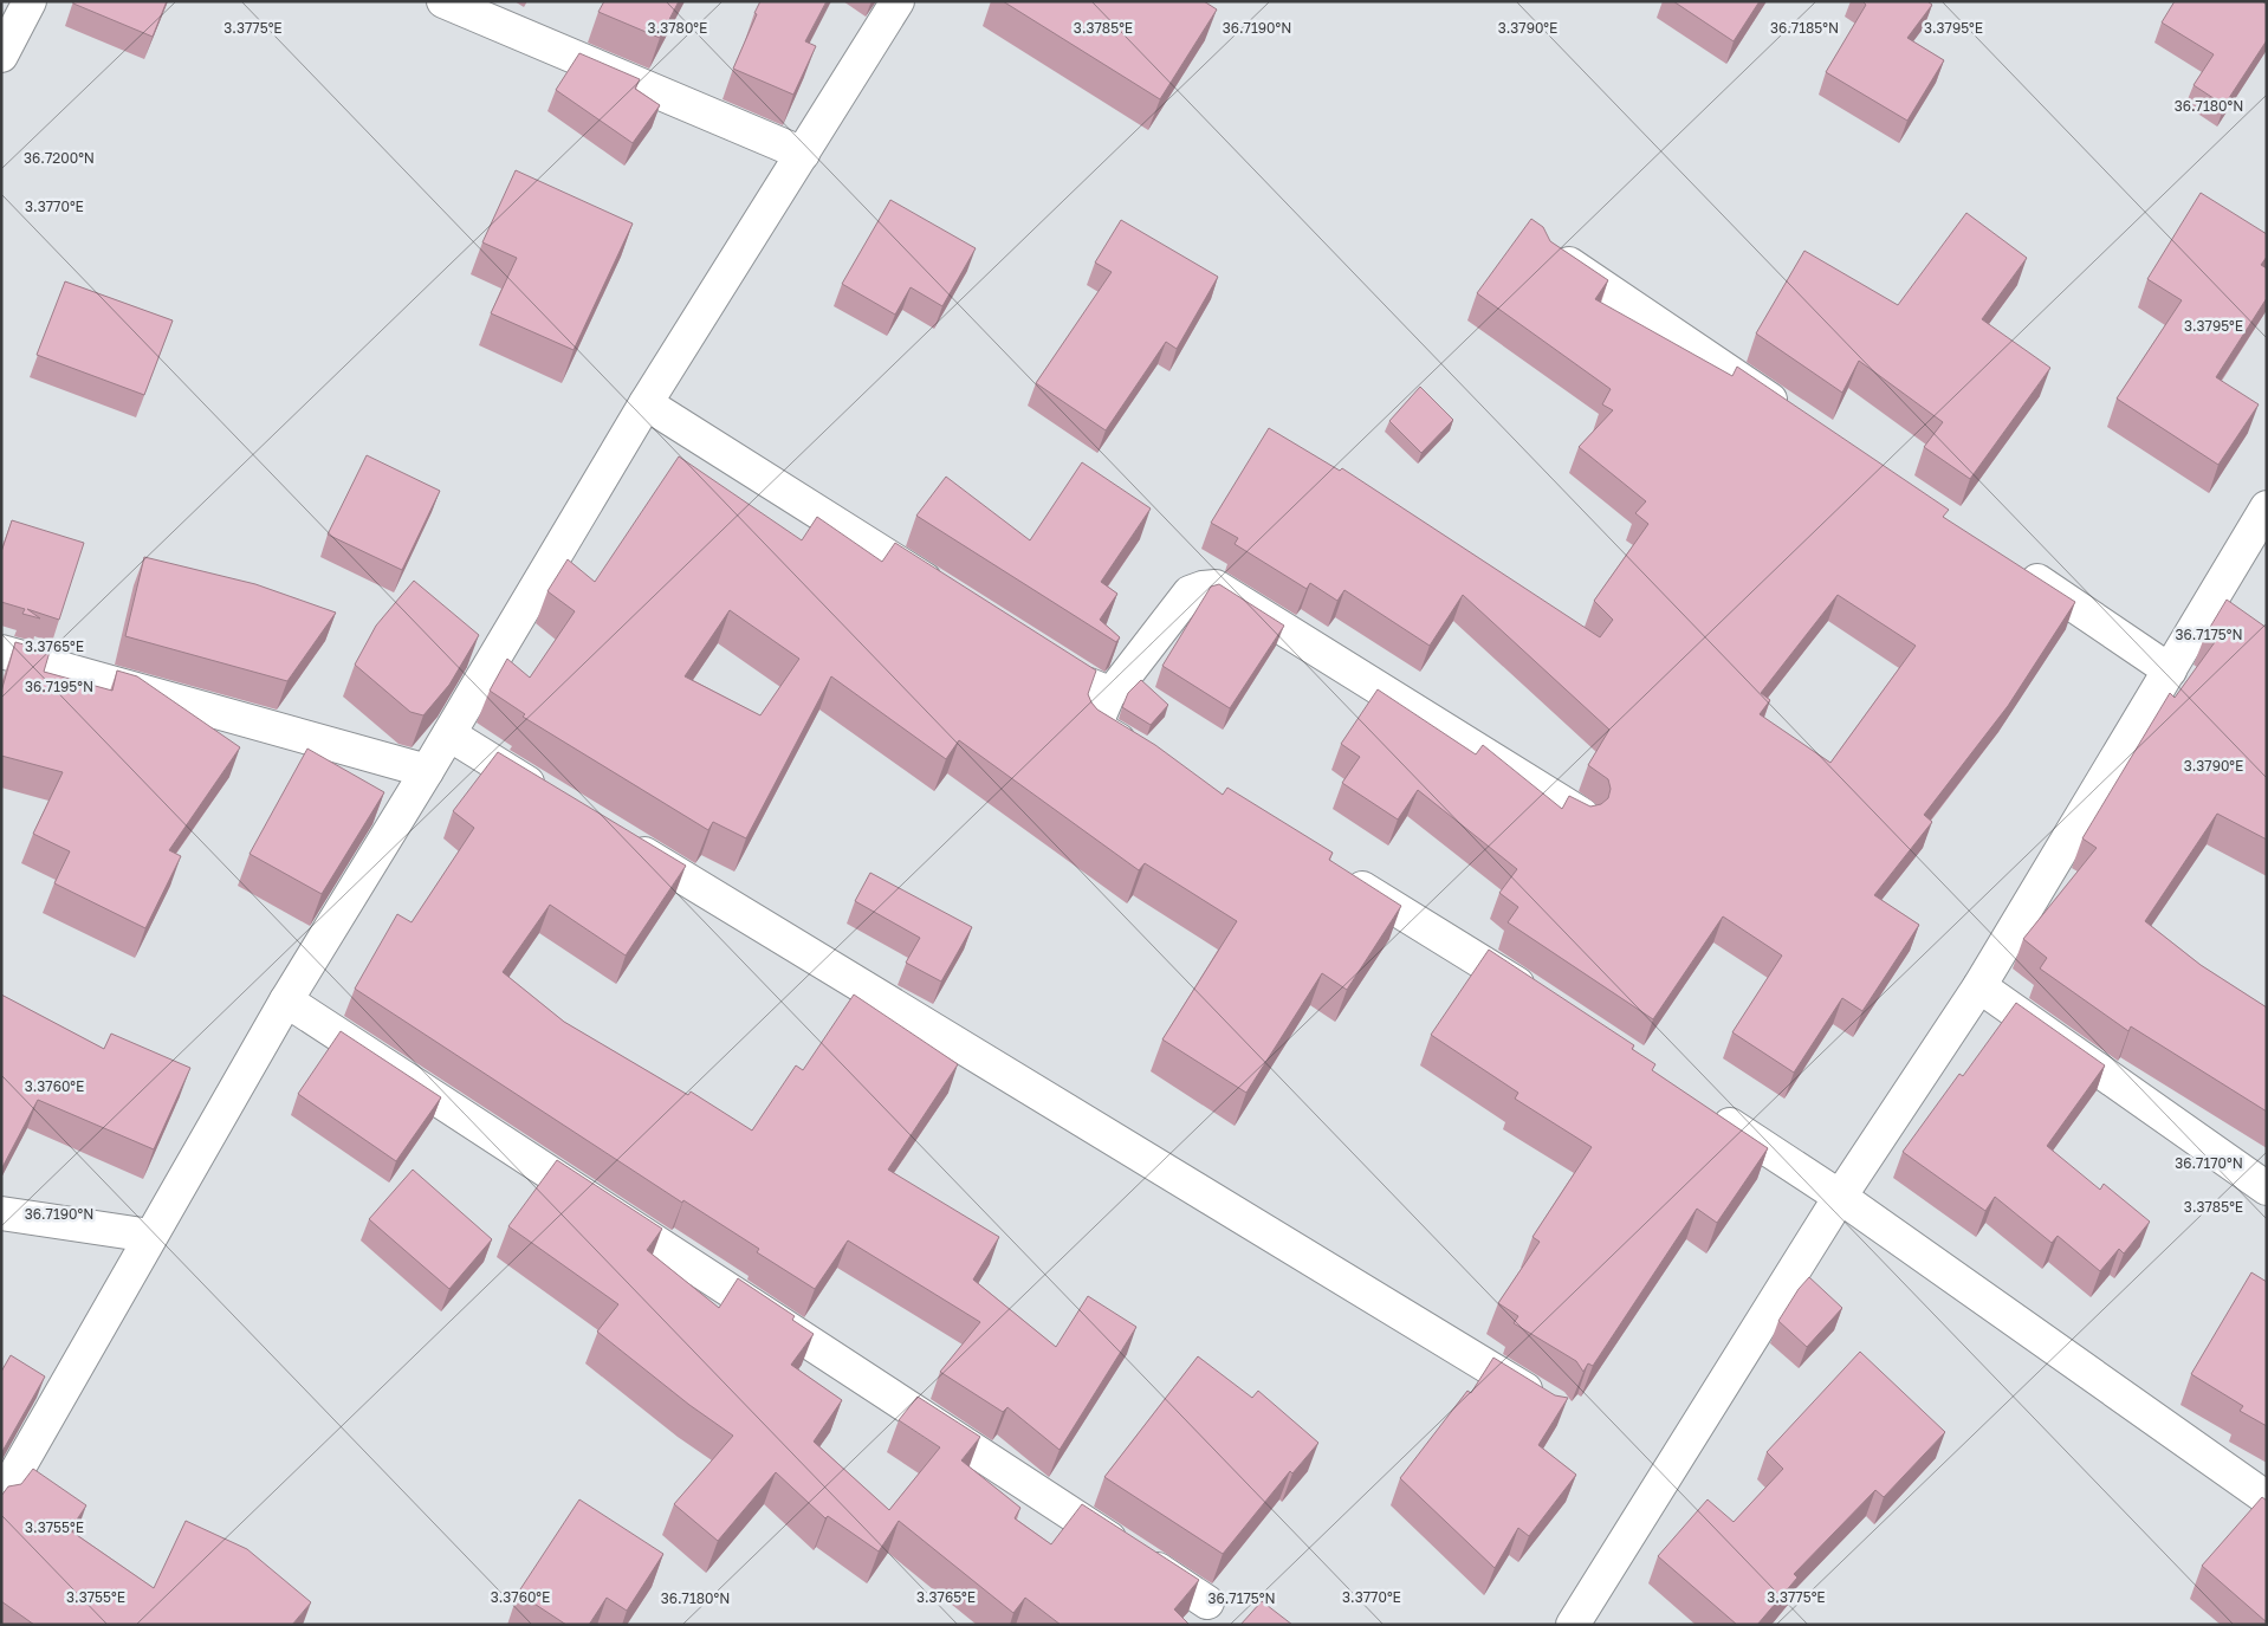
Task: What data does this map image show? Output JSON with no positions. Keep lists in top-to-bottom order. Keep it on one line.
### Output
{"coordinates":["36.7190°N","36.7185°N","3.3790°E","3.3795°E","3.3775°E","3.3780°E","3.3785°E","36.7180°N","36.7200°N","3.3770°E","36.7175°N","3.3765°E","36.7195°N","3.3760°E","36.7170°N","3.3755°E"]}
